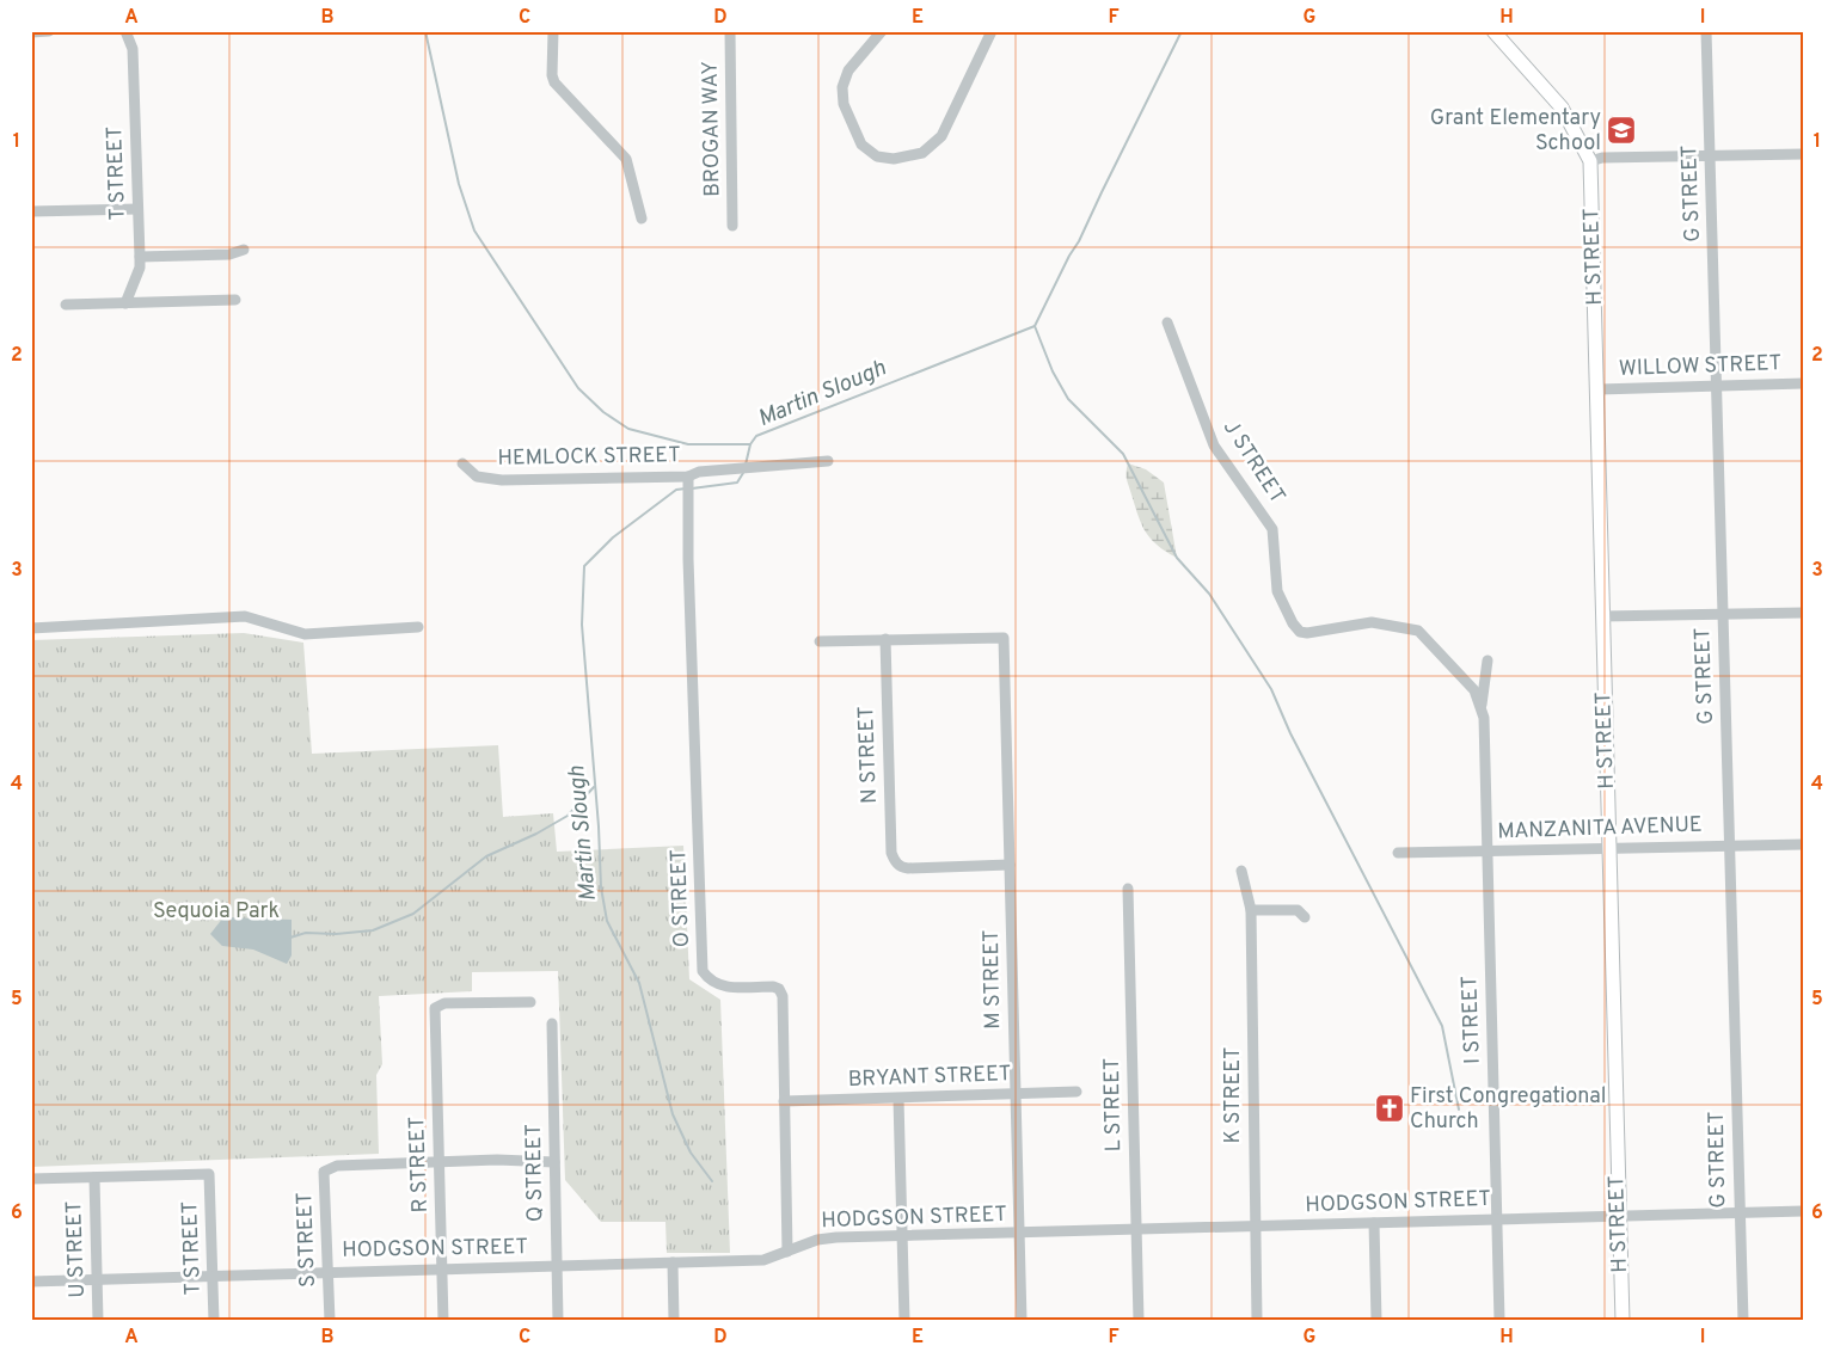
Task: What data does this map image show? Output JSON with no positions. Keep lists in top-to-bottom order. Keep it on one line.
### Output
{"streets":{"main road":["H STREET"],"street":["BROGAN WAY","T STREET","G STREET","WILLOW STREET","HEMLOCK STREET","J STREET","N STREET","MANZANITA AVENUE","O STREET","M STREET","I STREET","BRYANT STREET","K STREET","L STREET","R STREET","Q STREET","HODGSON STREET","S STREET","U STREET"]},"crossings":[["T STREET","HODGSON STREET"],["T STREET","U STREET"],["G STREET","WILLOW STREET"],["G STREET","MANZANITA AVENUE"],["G STREET","HODGSON STREET"],["H STREET","WILLOW STREET"],["H STREET","MANZANITA AVENUE"],["H STREET","HODGSON STREET"],["HEMLOCK STREET","O STREET"],["J STREET","I STREET"],["N STREET","M STREET"],["MANZANITA AVENUE","I STREET"],["O STREET","BRYANT STREET"],["O STREET","HODGSON STREET"],["M STREET","BRYANT STREET"],["M STREET","HODGSON STREET"],["I STREET","HODGSON STREET"],["K STREET","HODGSON STREET"],["L STREET","HODGSON STREET"],["R STREET","HODGSON STREET"],["R STREET","S STREET"],["Q STREET","HODGSON STREET"],["HODGSON STREET","S STREET"],["HODGSON STREET","U STREET"]],"water":["Martin Slough"],"parks":["Sequoia Park"],"places":{"school or university":["Grant Elementary School"],"church":["First Congregational Church"]},"grid":{"columns":["A","B","C","D","E","F","G","H","I"],"rows":["1","2","3","4","5","6"]}}
